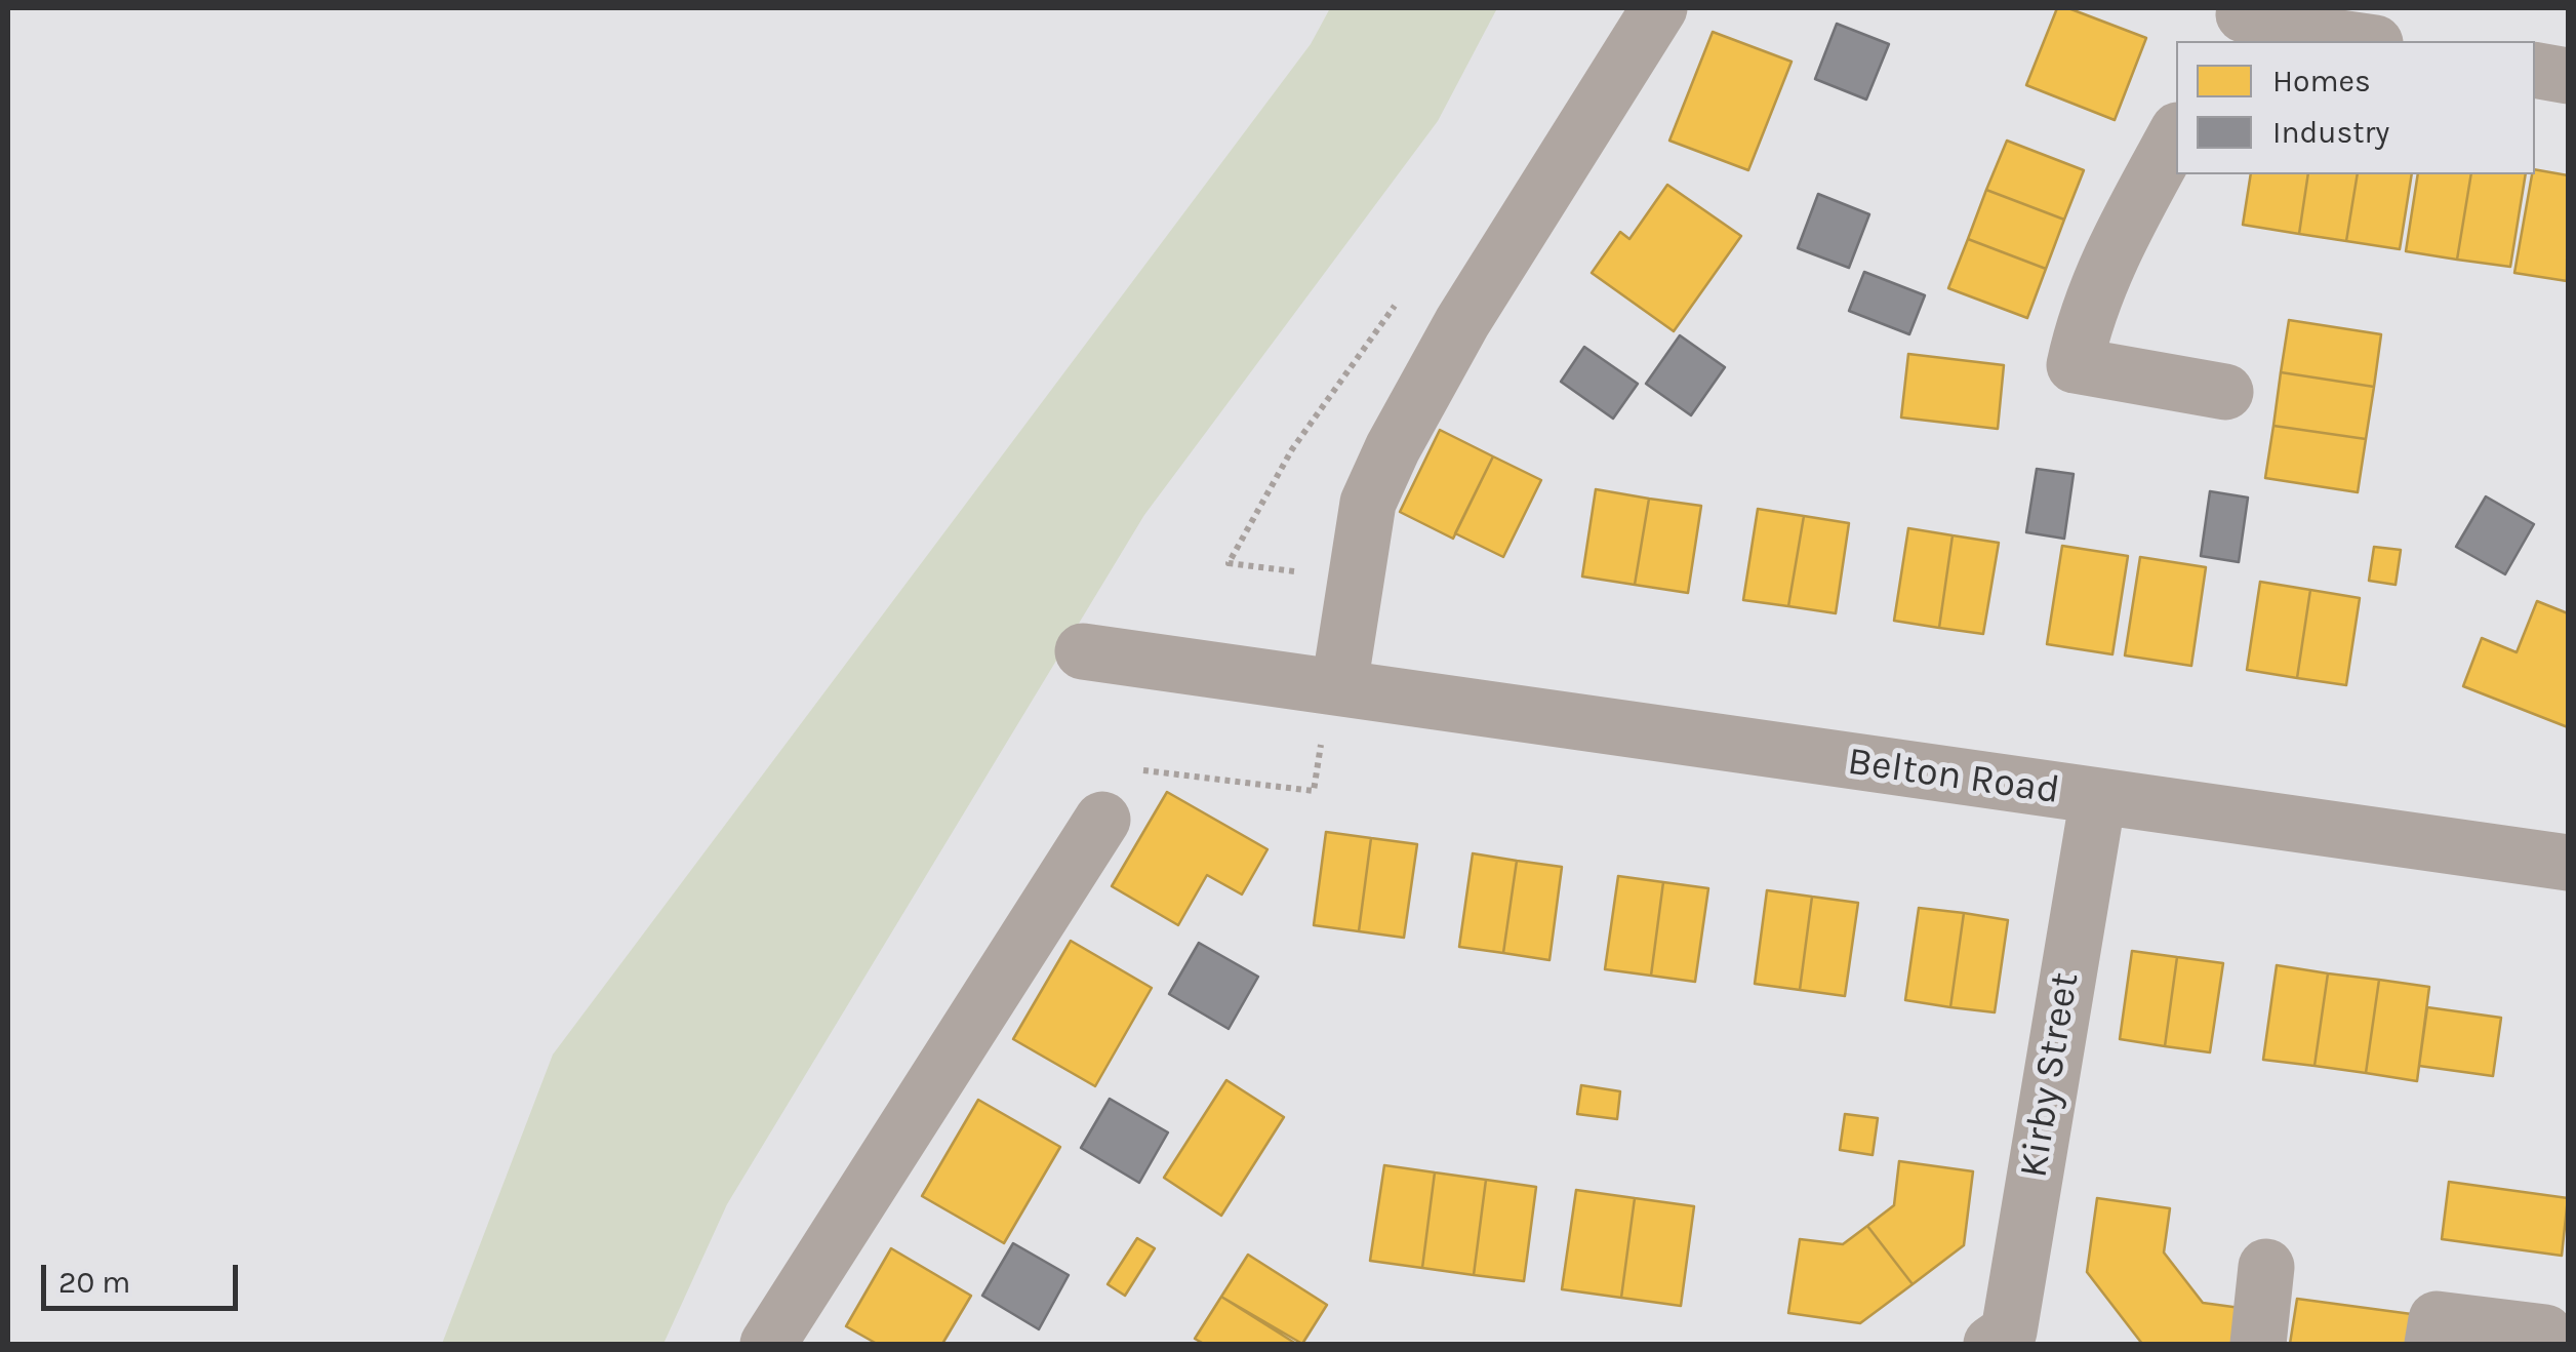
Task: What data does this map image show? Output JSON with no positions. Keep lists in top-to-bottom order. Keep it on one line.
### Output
{"streets":{"street":["Belton Road","Kirby Street"]},"crossings":[["Belton Road","Kirby Street"]],"legend":["Homes","Industry"],"scale_bar":"20 m"}
